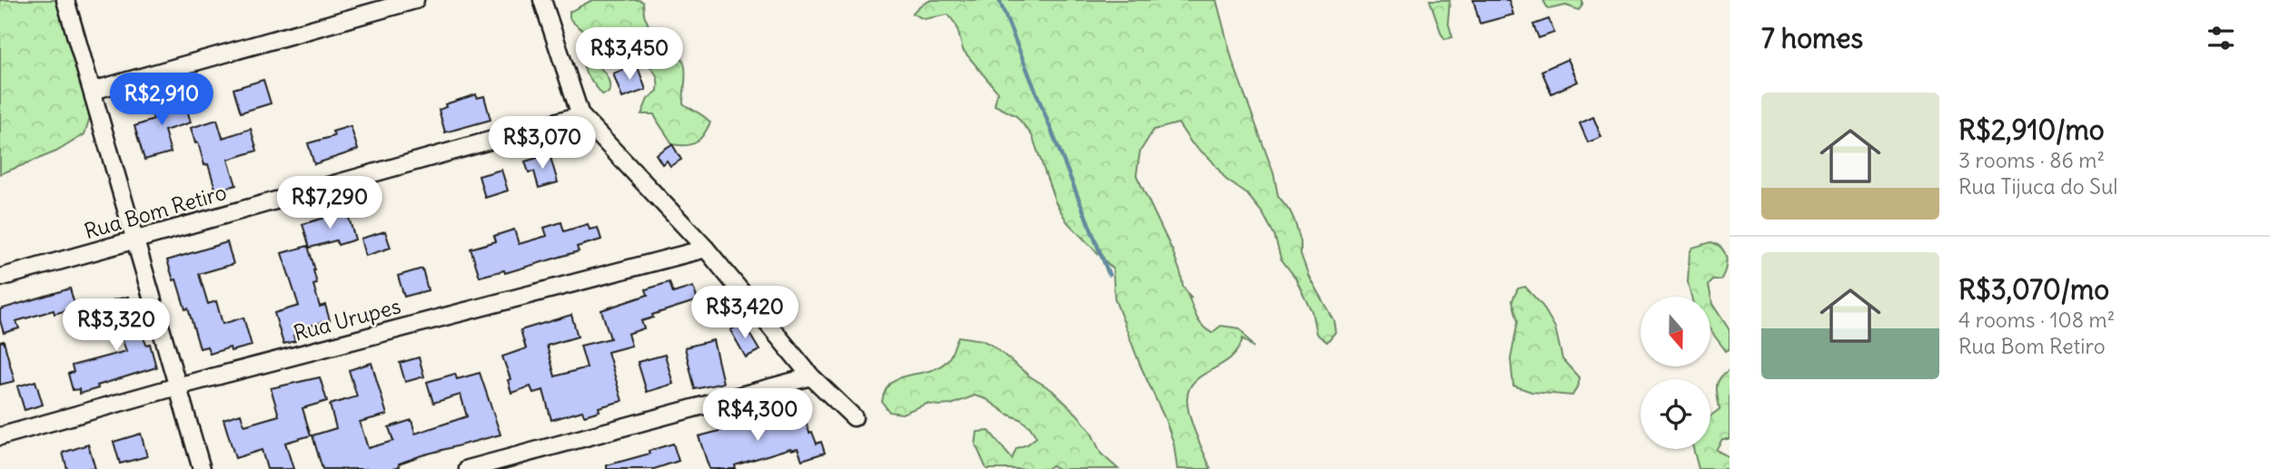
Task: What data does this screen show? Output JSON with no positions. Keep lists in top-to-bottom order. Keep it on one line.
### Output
{"streets":{"street":["Rua Bom Retiro","Rua Urupes"]},"north":"bottom","page":{"heading":"7 homes","price":["R$3,450","R$2,910","R$3,070","R$7,290","R$3,420","R$3,320","R$4,300"],"list":[{"name":"R$2,910/mo","note":"3 rooms · 86 m² · Rua Tijuca do Sul"},{"name":"R$3,070/mo","note":"4 rooms · 108 m² · Rua Bom Retiro"}]}}
